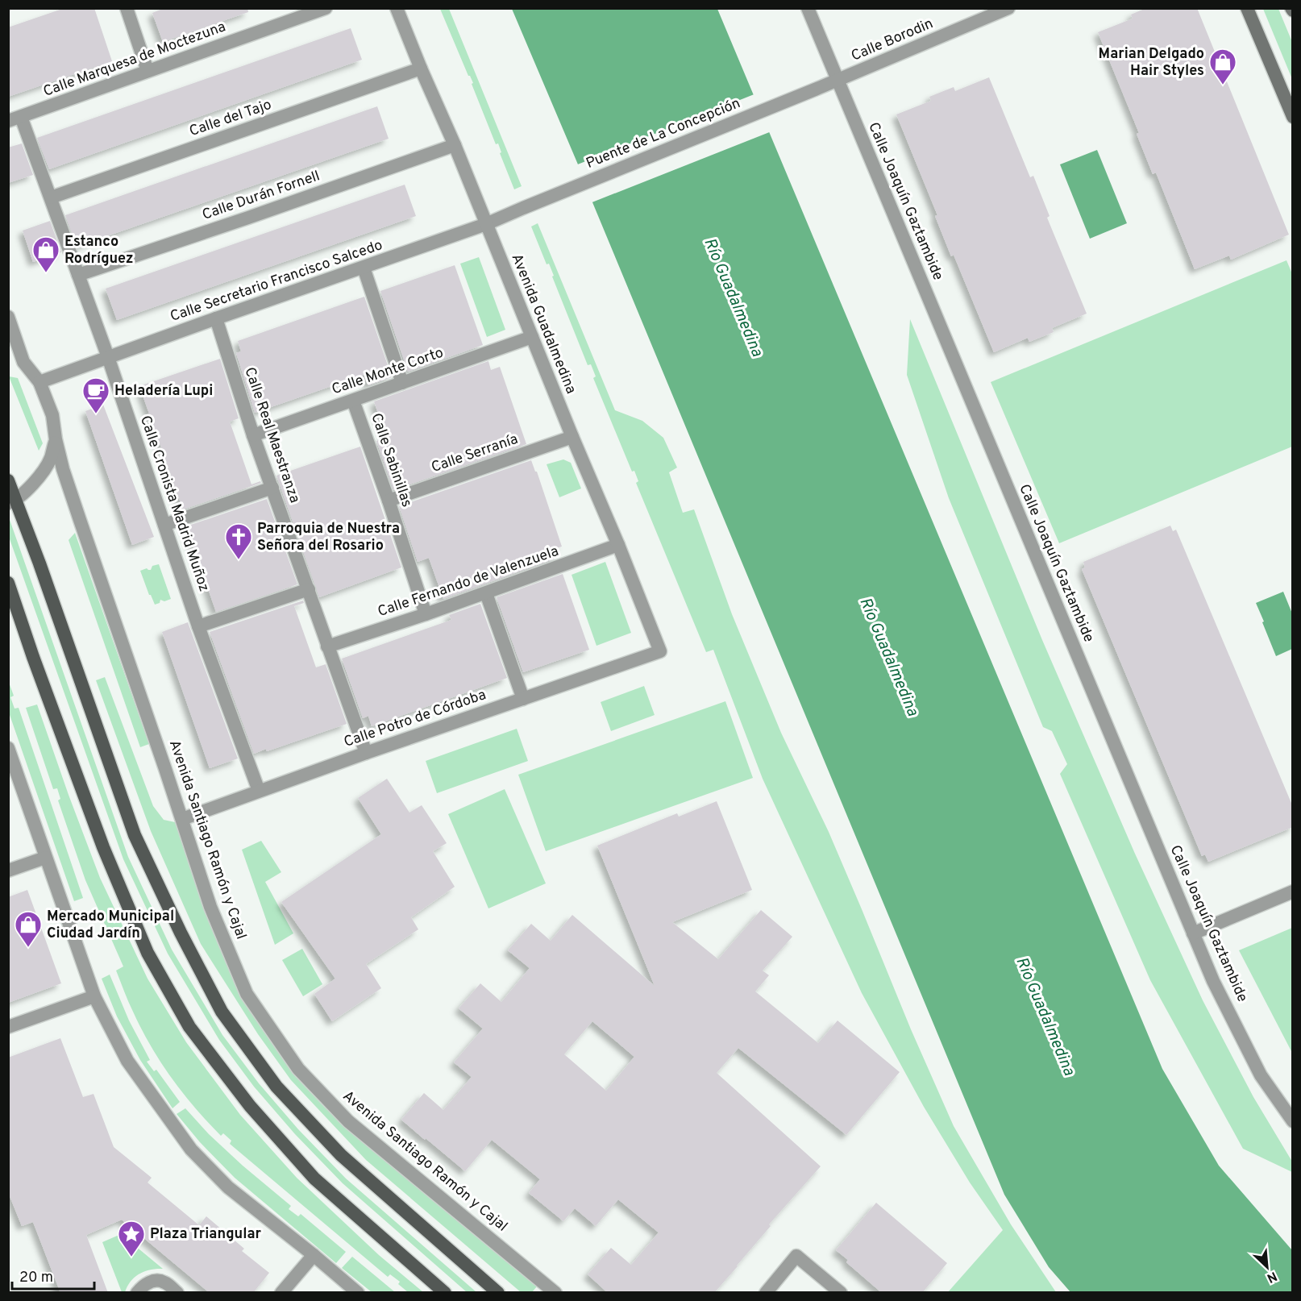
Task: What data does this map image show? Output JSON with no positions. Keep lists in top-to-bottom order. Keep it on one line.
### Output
{"streets":{"street":["Calle Borodin","Calle Marquesa de Moctezuna","Calle del Tajo","Puente de La Concepción","Calle Durán Fornell","Calle Joaquín Gaztambide","Calle Secretario Francisco Salcedo","Avenida Guadalmedina","Calle Monte Corto","Calle Real Maestranza","Calle Serranía","Calle Sabinillas","Calle Cronista Madrid Muñoz","Calle Fernando de Valenzuela","Calle Potro de Córdoba","Avenida Santiago Ramón y Cajal"]},"crossings":[["Calle Borodin","Puente de La Concepción"],["Calle Borodin","Calle Joaquín Gaztambide"],["Calle Marquesa de Moctezuna","Calle Cronista Madrid Muñoz"],["Calle del Tajo","Avenida Guadalmedina"],["Calle del Tajo","Calle Cronista Madrid Muñoz"],["Puente de La Concepción","Calle Secretario Francisco Salcedo"],["Calle Durán Fornell","Avenida Guadalmedina"],["Calle Durán Fornell","Calle Cronista Madrid Muñoz"],["Calle Secretario Francisco Salcedo","Avenida Guadalmedina"],["Calle Secretario Francisco Salcedo","Calle Real Maestranza"],["Calle Secretario Francisco Salcedo","Calle Cronista Madrid Muñoz"],["Calle Secretario Francisco Salcedo","Avenida Santiago Ramón y Cajal"],["Avenida Guadalmedina","Calle Monte Corto"],["Avenida Guadalmedina","Calle Serranía"],["Avenida Guadalmedina","Calle Fernando de Valenzuela"],["Avenida Guadalmedina","Calle Potro de Córdoba"],["Calle Monte Corto","Calle Real Maestranza"],["Calle Monte Corto","Calle Sabinillas"],["Calle Real Maestranza","Calle Fernando de Valenzuela"],["Calle Real Maestranza","Calle Potro de Córdoba"],["Calle Serranía","Calle Sabinillas"],["Calle Sabinillas","Calle Fernando de Valenzuela"],["Calle Cronista Madrid Muñoz","Calle Potro de Córdoba"],["Calle Potro de Córdoba","Avenida Santiago Ramón y Cajal"]],"water":["Río Guadalmedina"],"places":{"shop":["Marian Delgado Hair Styles","Estanco Rodríguez","Mercado Municipal Ciudad Jardín"],"cafe":["Heladería Lupi"],"church":["Parroquia de Nuestra Señora del Rosario"],"place":["Plaza Triangular"]},"scale_bar":"20 m","north":"bottom right"}
